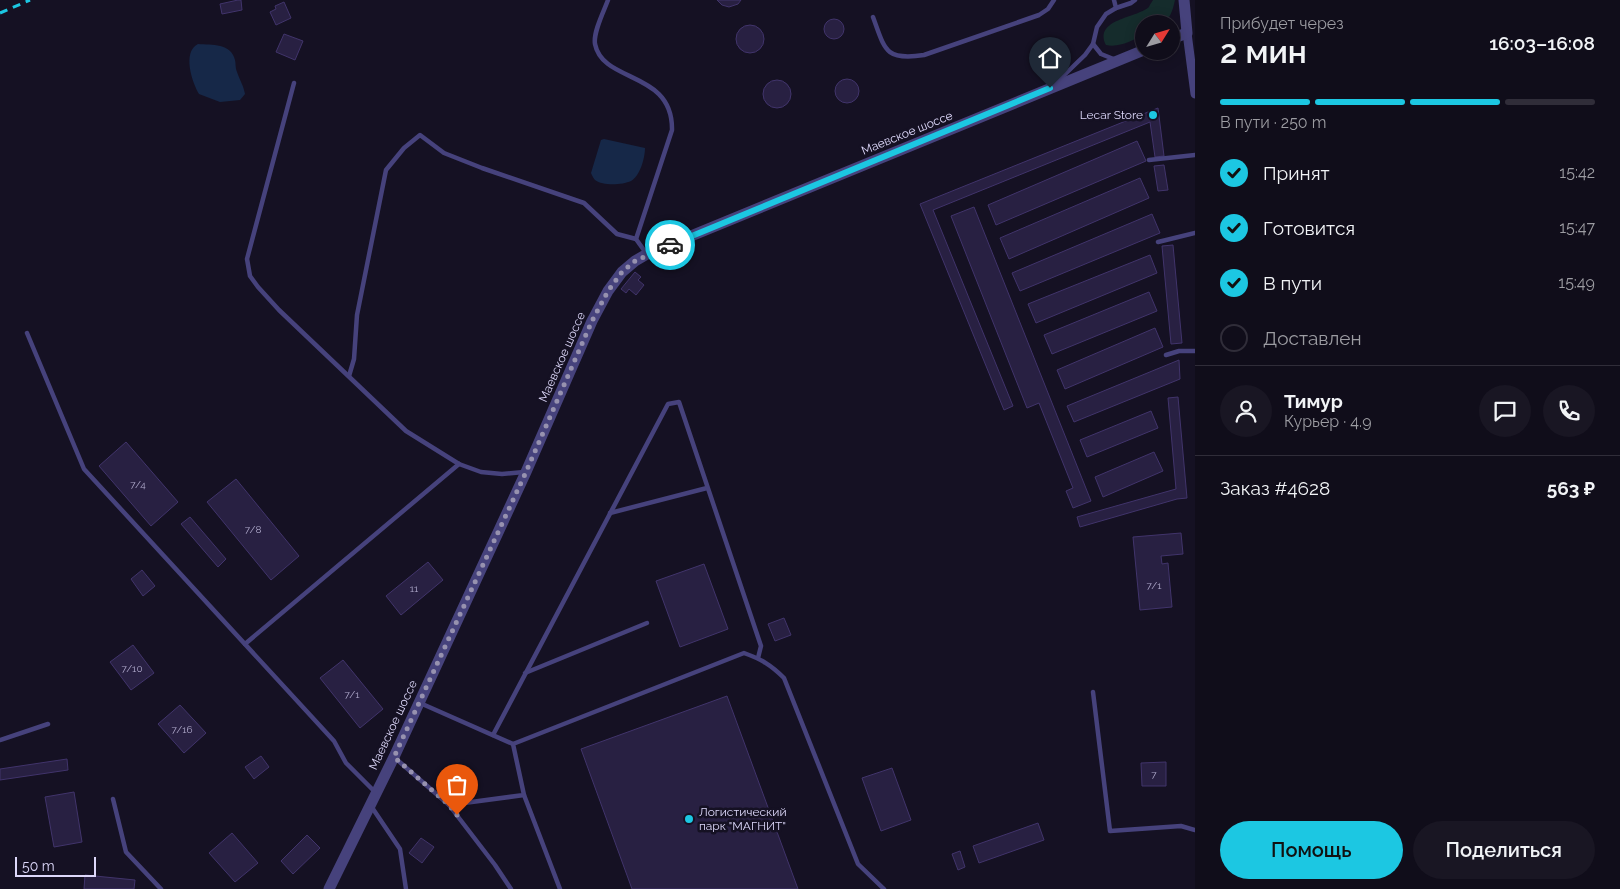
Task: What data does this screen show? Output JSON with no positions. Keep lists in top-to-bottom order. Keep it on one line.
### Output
{"streets":{"street":["Маевское шоссе"]},"places":["Lecar Store","Логистический парк \"МАГНИТ\""],"house_numbers":["7/4","7/8","7/1","11","7/10","7/1","7/16","7"],"scale_bar":"50 m","north":"top right","page":{"heading":["2 мин","Прибудет через","16:03–16:08"],"panel":["Тимур","Курьер · 4.9","Заказ #4628","563 ₽"],"bar":"В пути · 250 m","list":[["Принят","15:42"],["Готовится","15:47"],["В пути","15:49"],"Доставлен"],"buttons":["Помощь","Поделиться"],"scale":"50 m"}}
